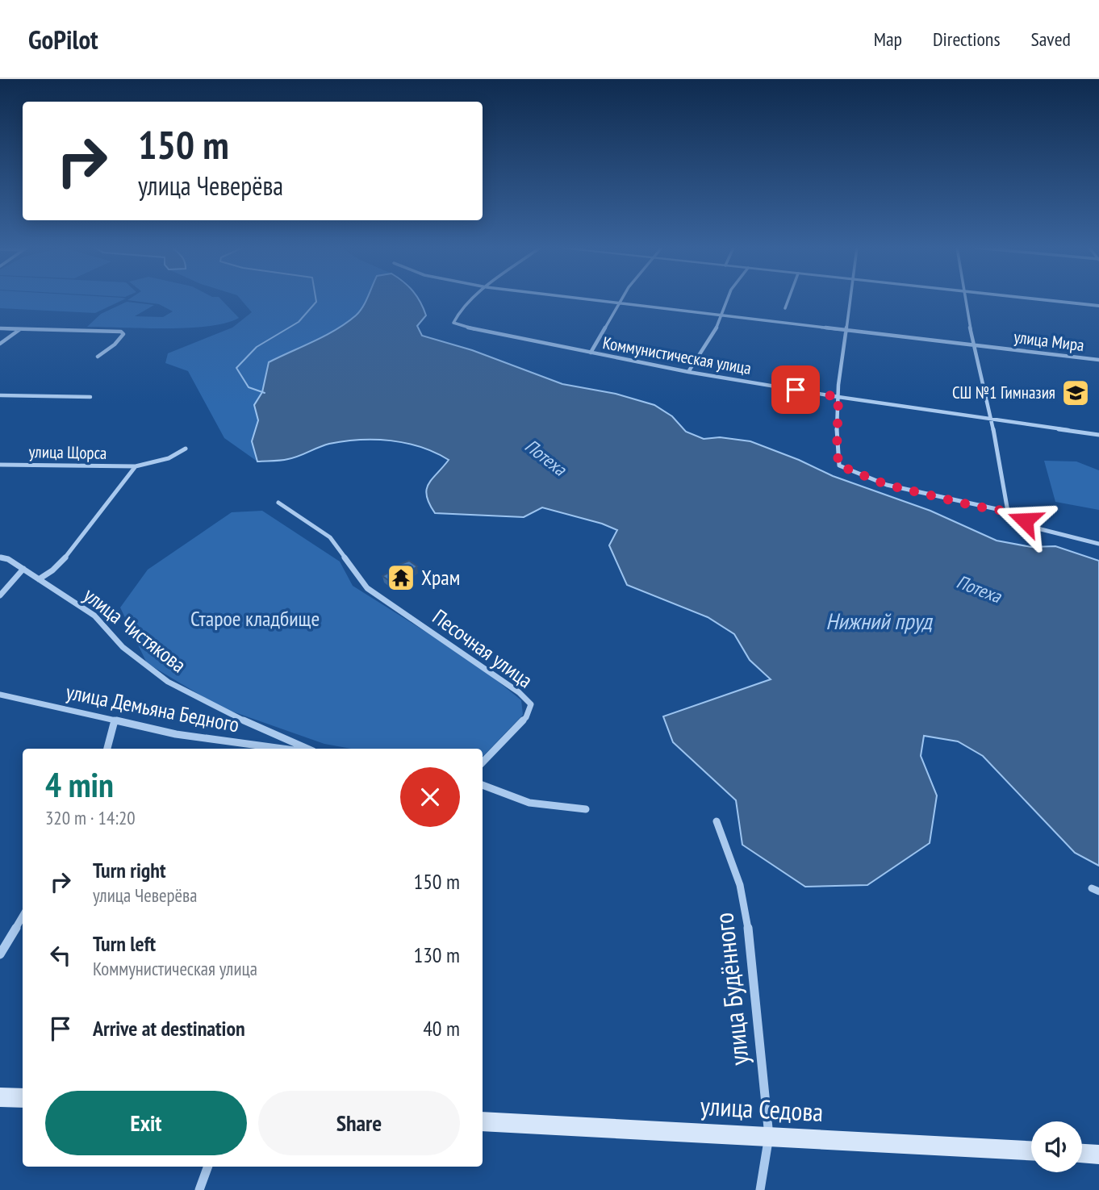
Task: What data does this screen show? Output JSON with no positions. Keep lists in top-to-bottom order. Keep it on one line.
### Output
{"streets":{"main road":["улица Седова"],"street":["улица Мира","Коммунистическая улица","улица Щорса","улица Чистякова","Песочная улица","улица Демьяна Бедного","улица Будённого"]},"crossings":[["улица Будённого","улица Седова"]],"water":["Потеха","Нижний пруд"],"parks":["Старое кладбище"],"places":{"school or university":["СШ №1 Гимназия"],"temple":["Храм"]},"page":{"header":"GoPilot","nav":["Map","Directions","Saved"],"turn":["150 m","улица Чеверёва"],"heading":["4 min","320 m · 14:20"],"list":[{"name":"Turn right","note":"улица Чеверёва","value":"150 m"},{"name":"Turn left","note":"Коммунистическая улица","value":"130 m"},{"name":"Arrive at destination","value":"40 m"}],"buttons":["Exit","Share"]}}
